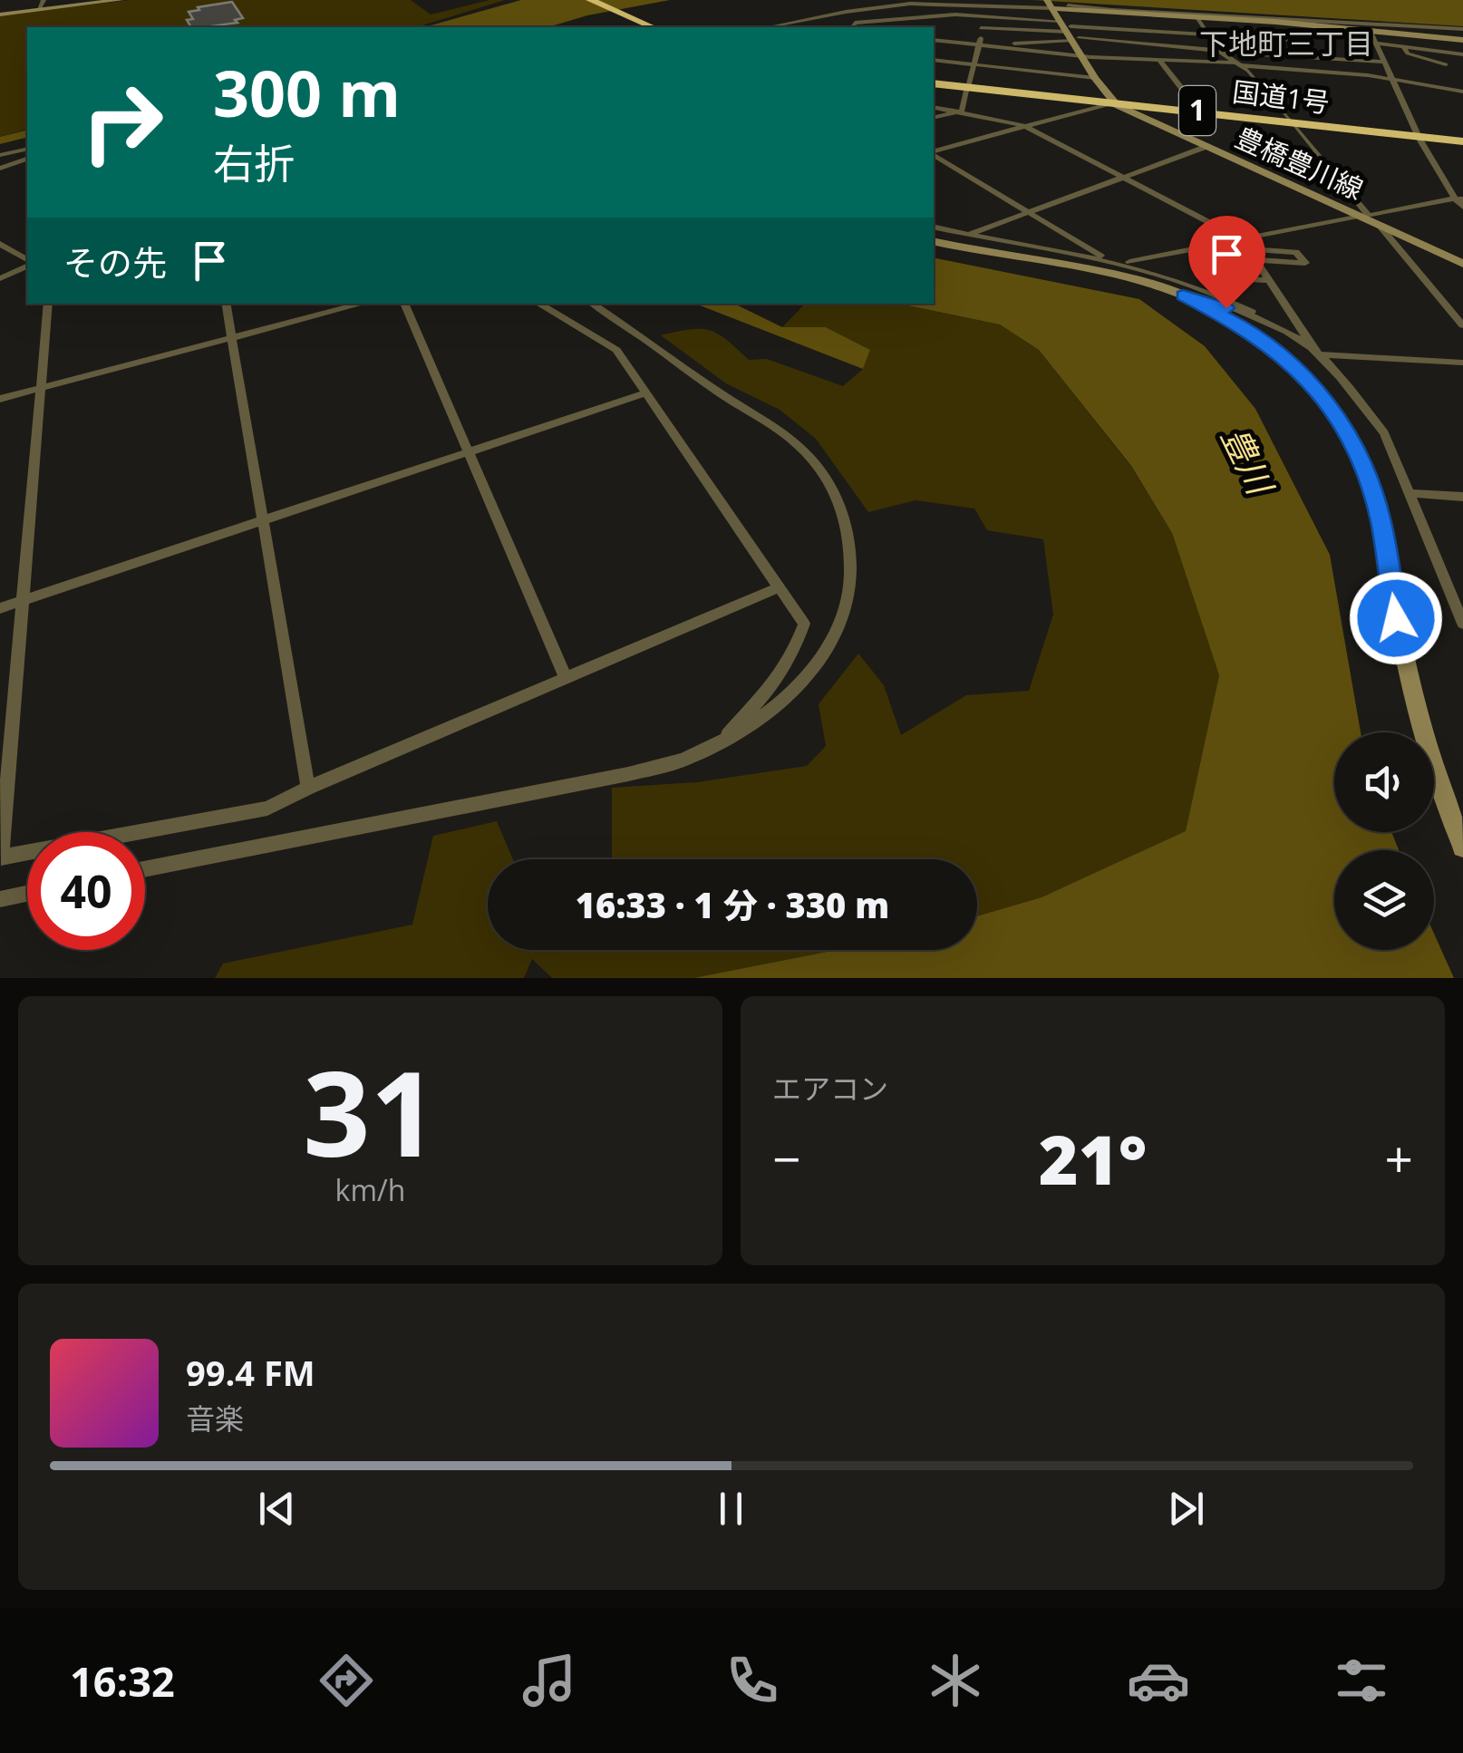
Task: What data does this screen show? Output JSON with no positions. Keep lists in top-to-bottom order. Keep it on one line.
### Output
{"streets":{"highway":["国道1号","1"],"main road":["豊橋豊川線"]},"crossings":[["国道1号","豊橋豊川線"]],"districts":["下地町三丁目"],"water":["豊川"],"page":{"turn":["300 m","右折"],"then":"その先","limit":"40","trip":"16:33 · 1 分 · 330 m","tile":[["31","km/h"],"エアコン"],"heat":["−","21°","+"],"song":["99.4 FM","音楽"],"tabs":"16:32"}}
